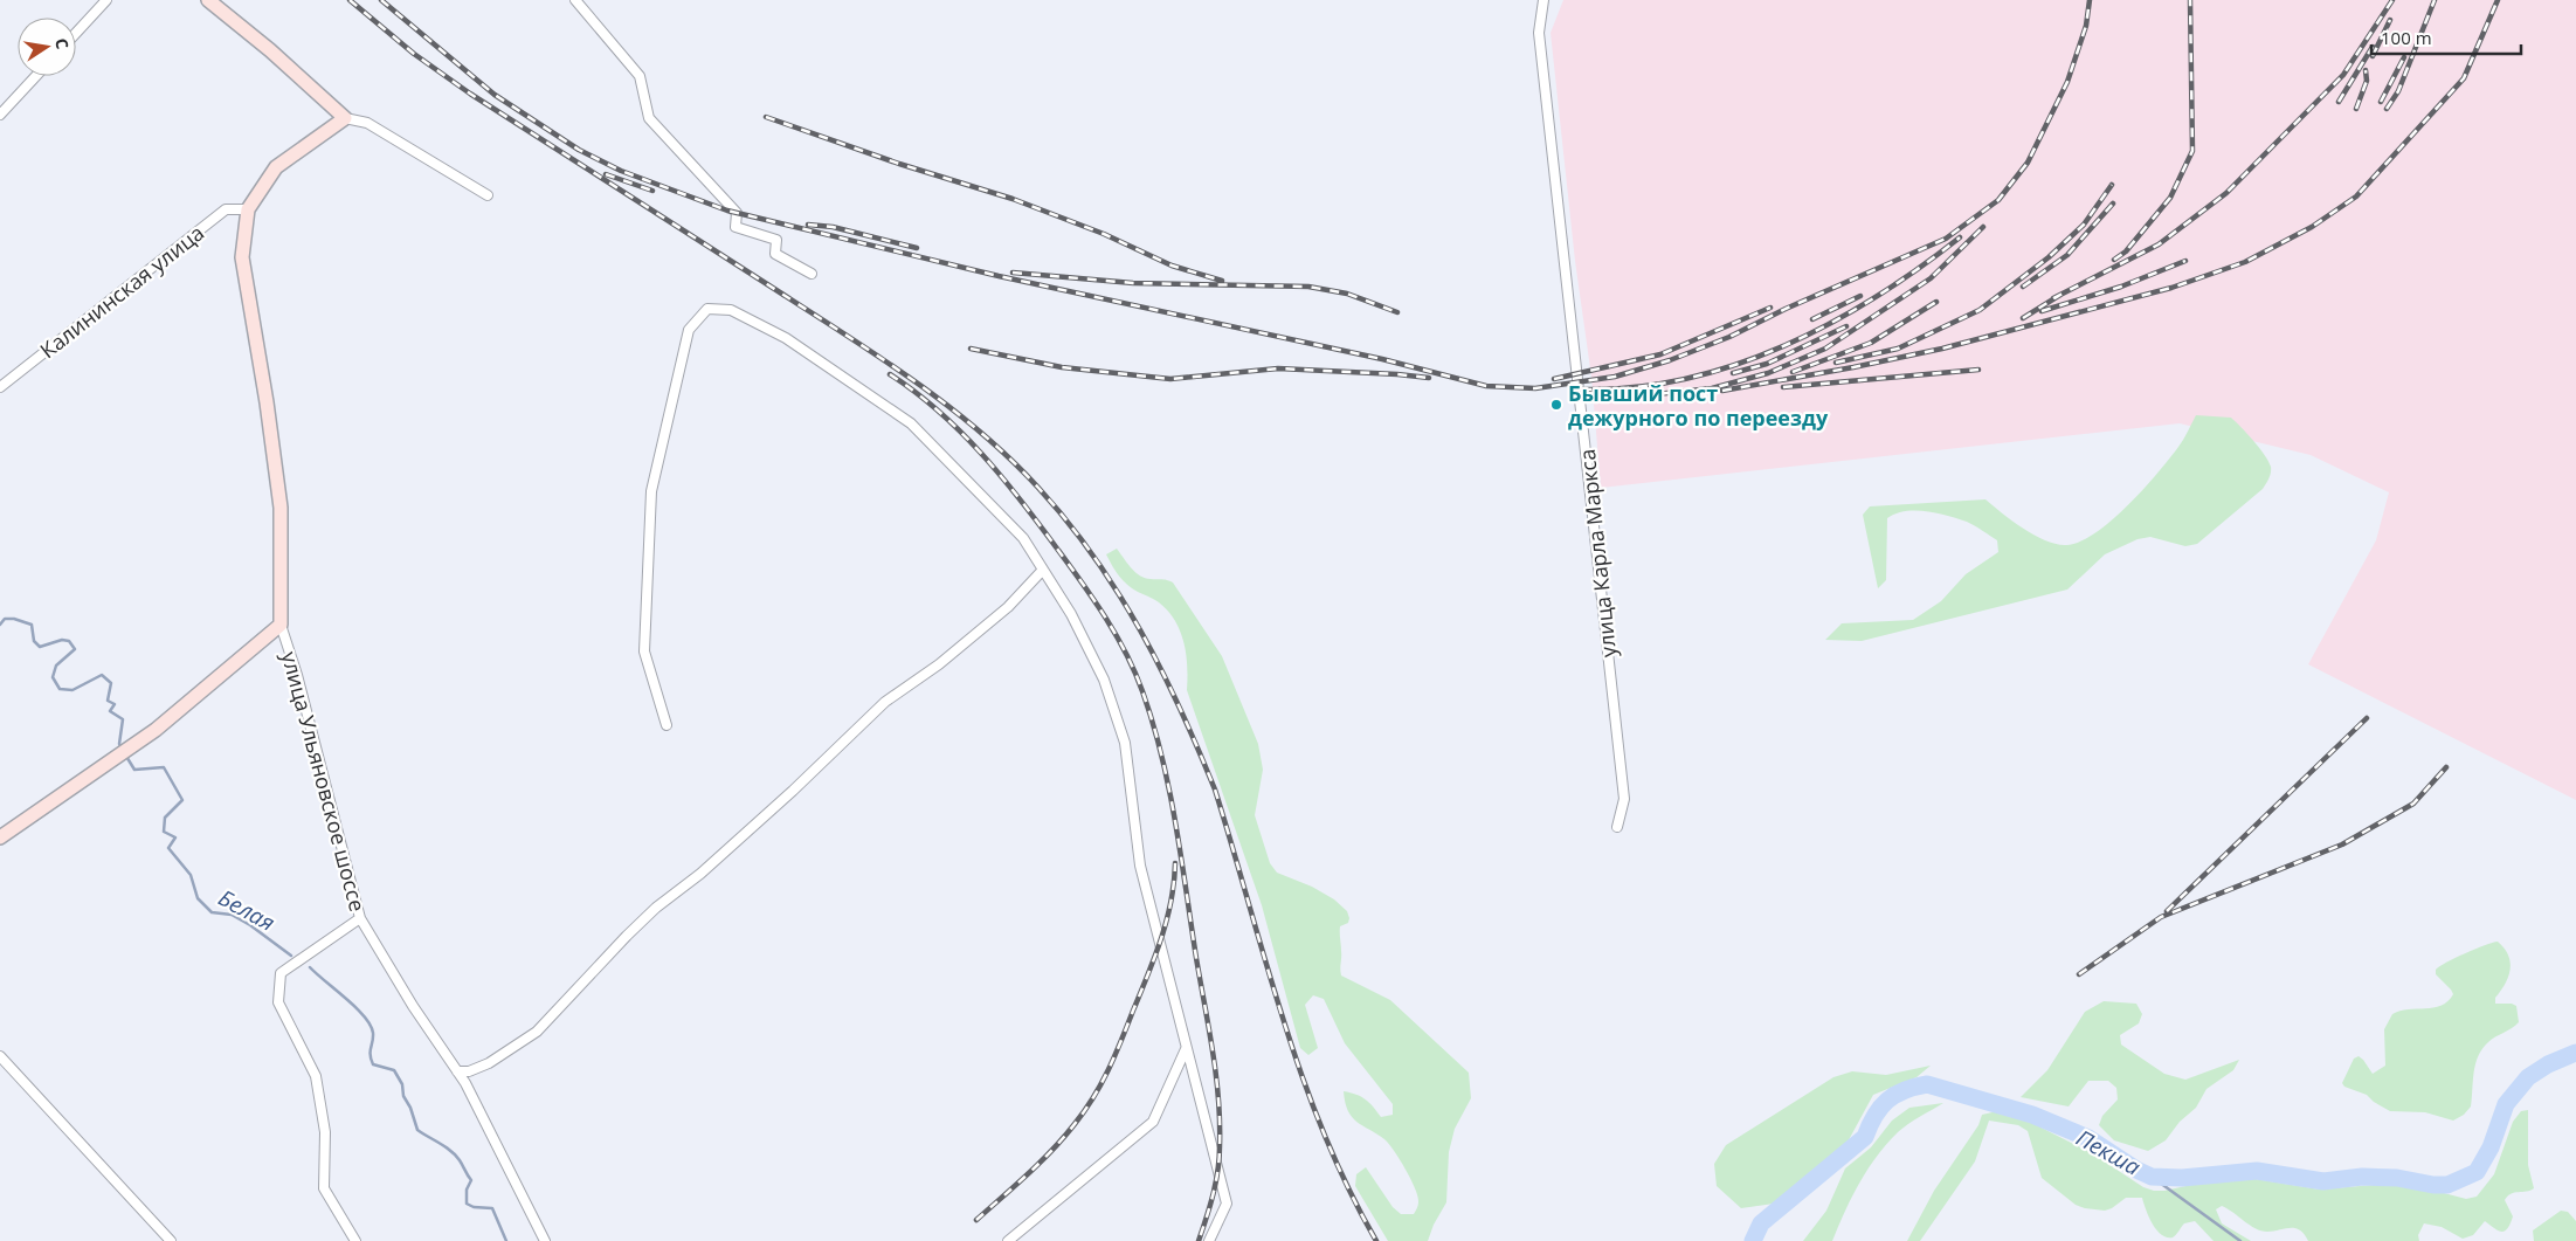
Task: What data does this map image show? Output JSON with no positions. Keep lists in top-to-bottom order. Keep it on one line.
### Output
{"streets":{"street":["Калининская улица","улица Карла Маркса","улица Ульяновское шоссе"]},"crossings":[["Калининская улица","улица Ульяновское шоссе"]],"water":["Белая","Пекша"],"places":["Бывший пост дежурного по переезду"],"scale_bar":"100 m","north":"right"}
